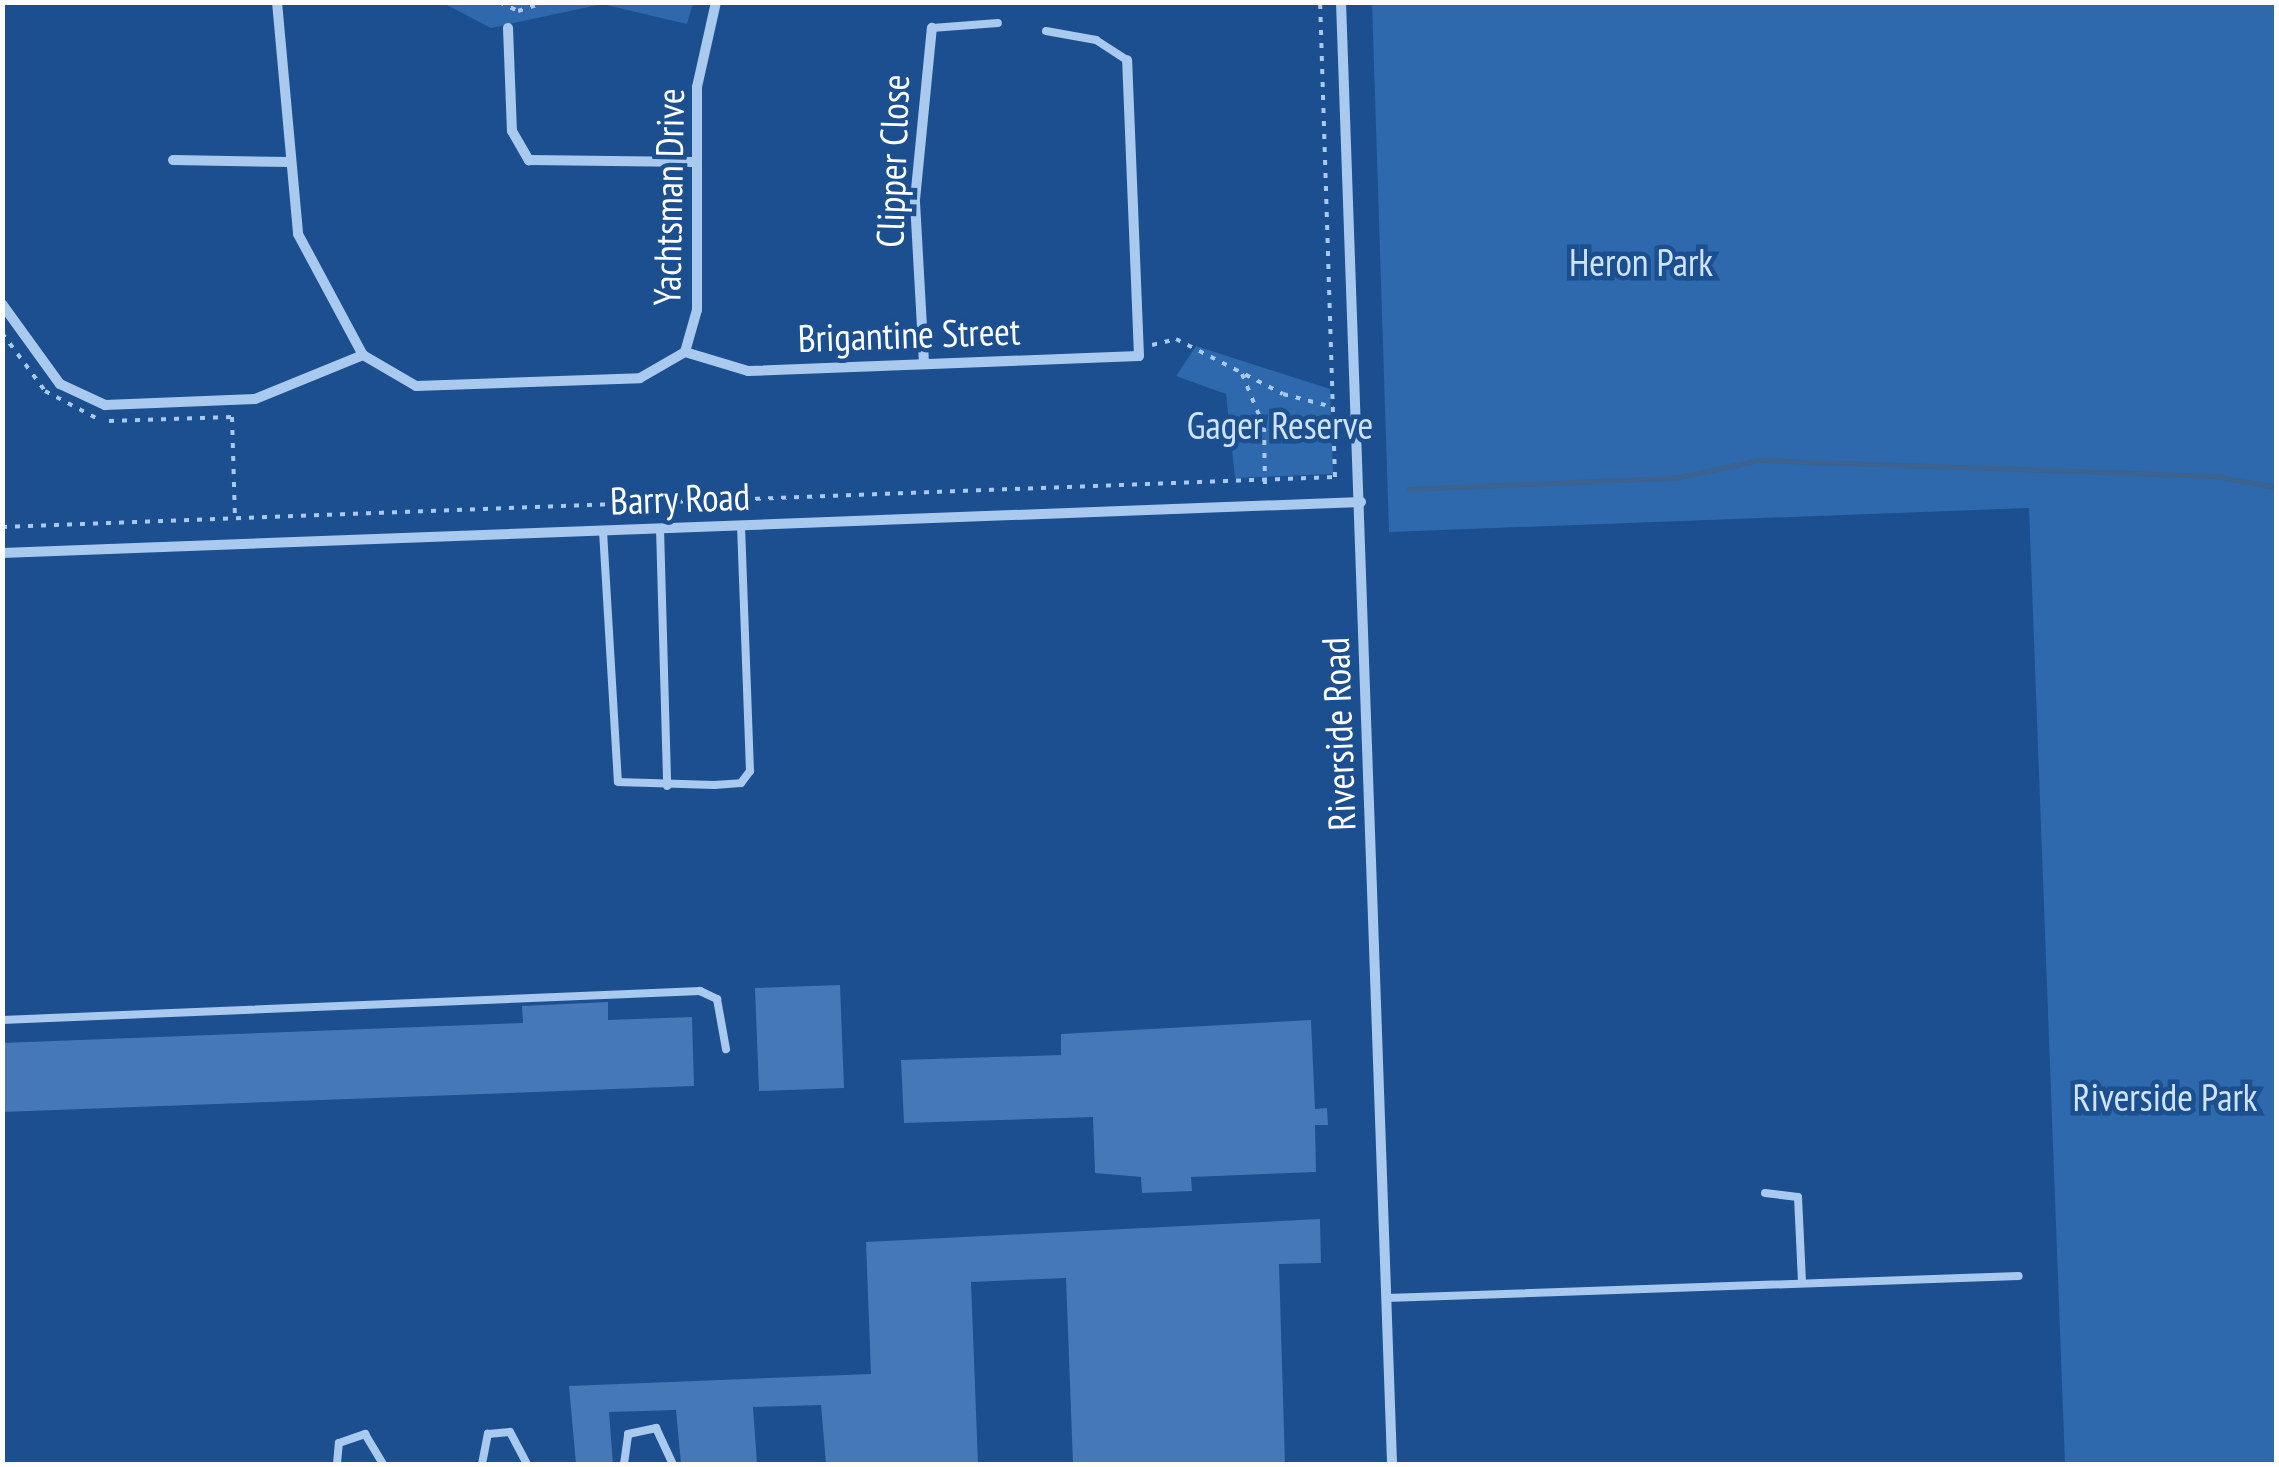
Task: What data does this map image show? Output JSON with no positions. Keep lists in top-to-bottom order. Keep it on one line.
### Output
{"streets":{"street":["Clipper Close","Yachtsman Drive","Brigantine Street","Barry Road","Riverside Road"]},"crossings":[["Clipper Close","Brigantine Street"],["Yachtsman Drive","Brigantine Street"],["Barry Road","Riverside Road"]],"parks":["Heron Park","Gager Reserve","Riverside Park"]}
